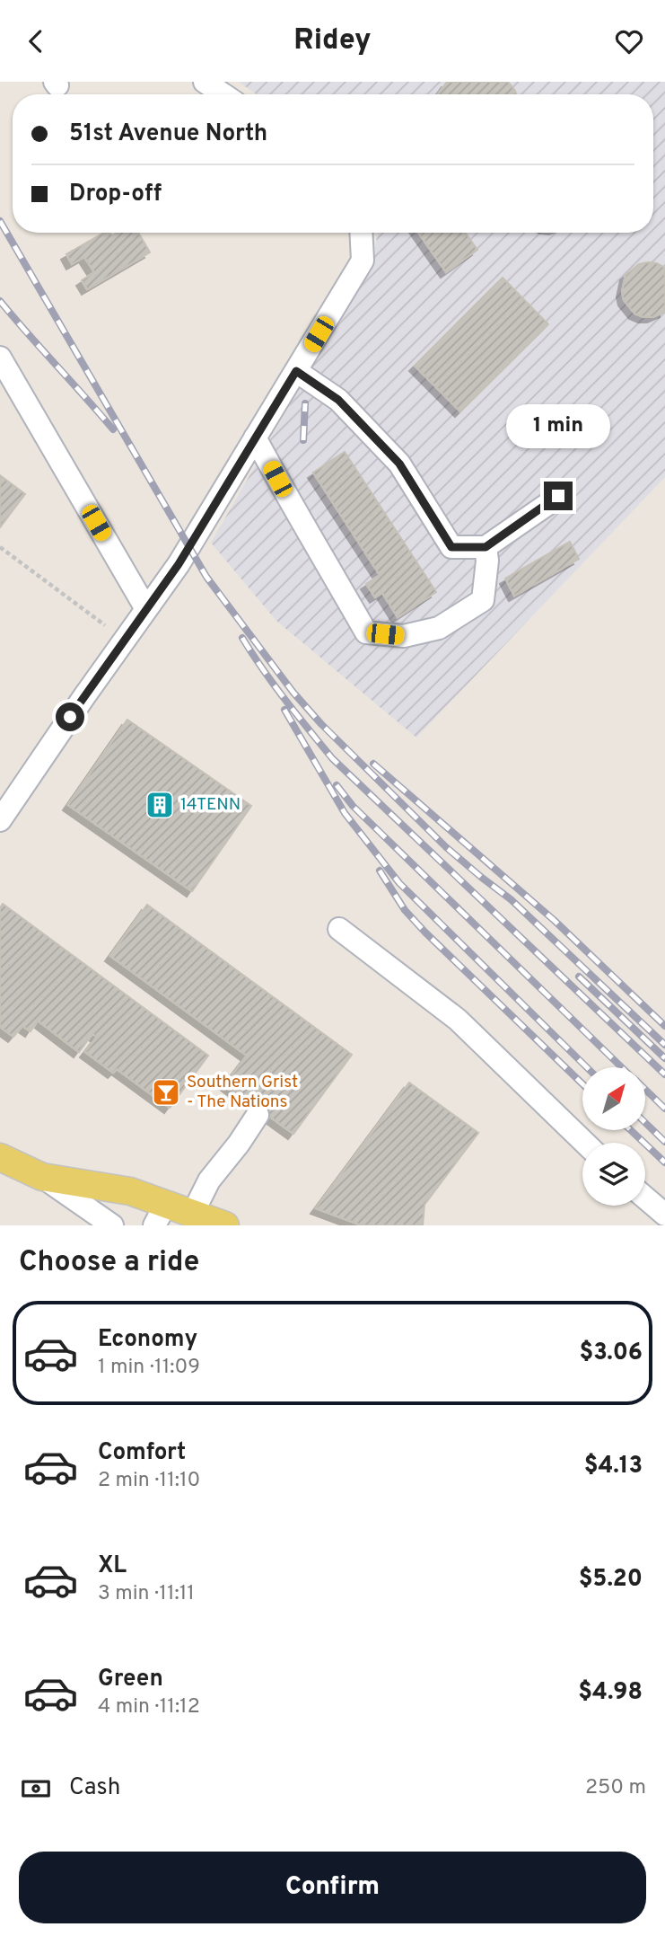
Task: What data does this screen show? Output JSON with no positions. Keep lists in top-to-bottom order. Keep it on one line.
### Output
{"places":{"building":["14TENN"],"bar":["Southern Grist - The Nations"]},"north":"top right","page":{"header":"Ridey","banner":["51st Avenue North","Drop-off"],"bubble":"1 min","heading":"Choose a ride","list":[{"name":"Economy","note":"1 min · 11:09","value":"$3.06"},{"name":"Comfort","note":"2 min · 11:10","value":"$4.13"},{"name":"XL","note":"3 min · 11:11","value":"$5.20"},{"name":"Green","note":"4 min · 11:12","value":"$4.98"}],"pay":["Cash","250 m"],"buttons":"Confirm"}}
